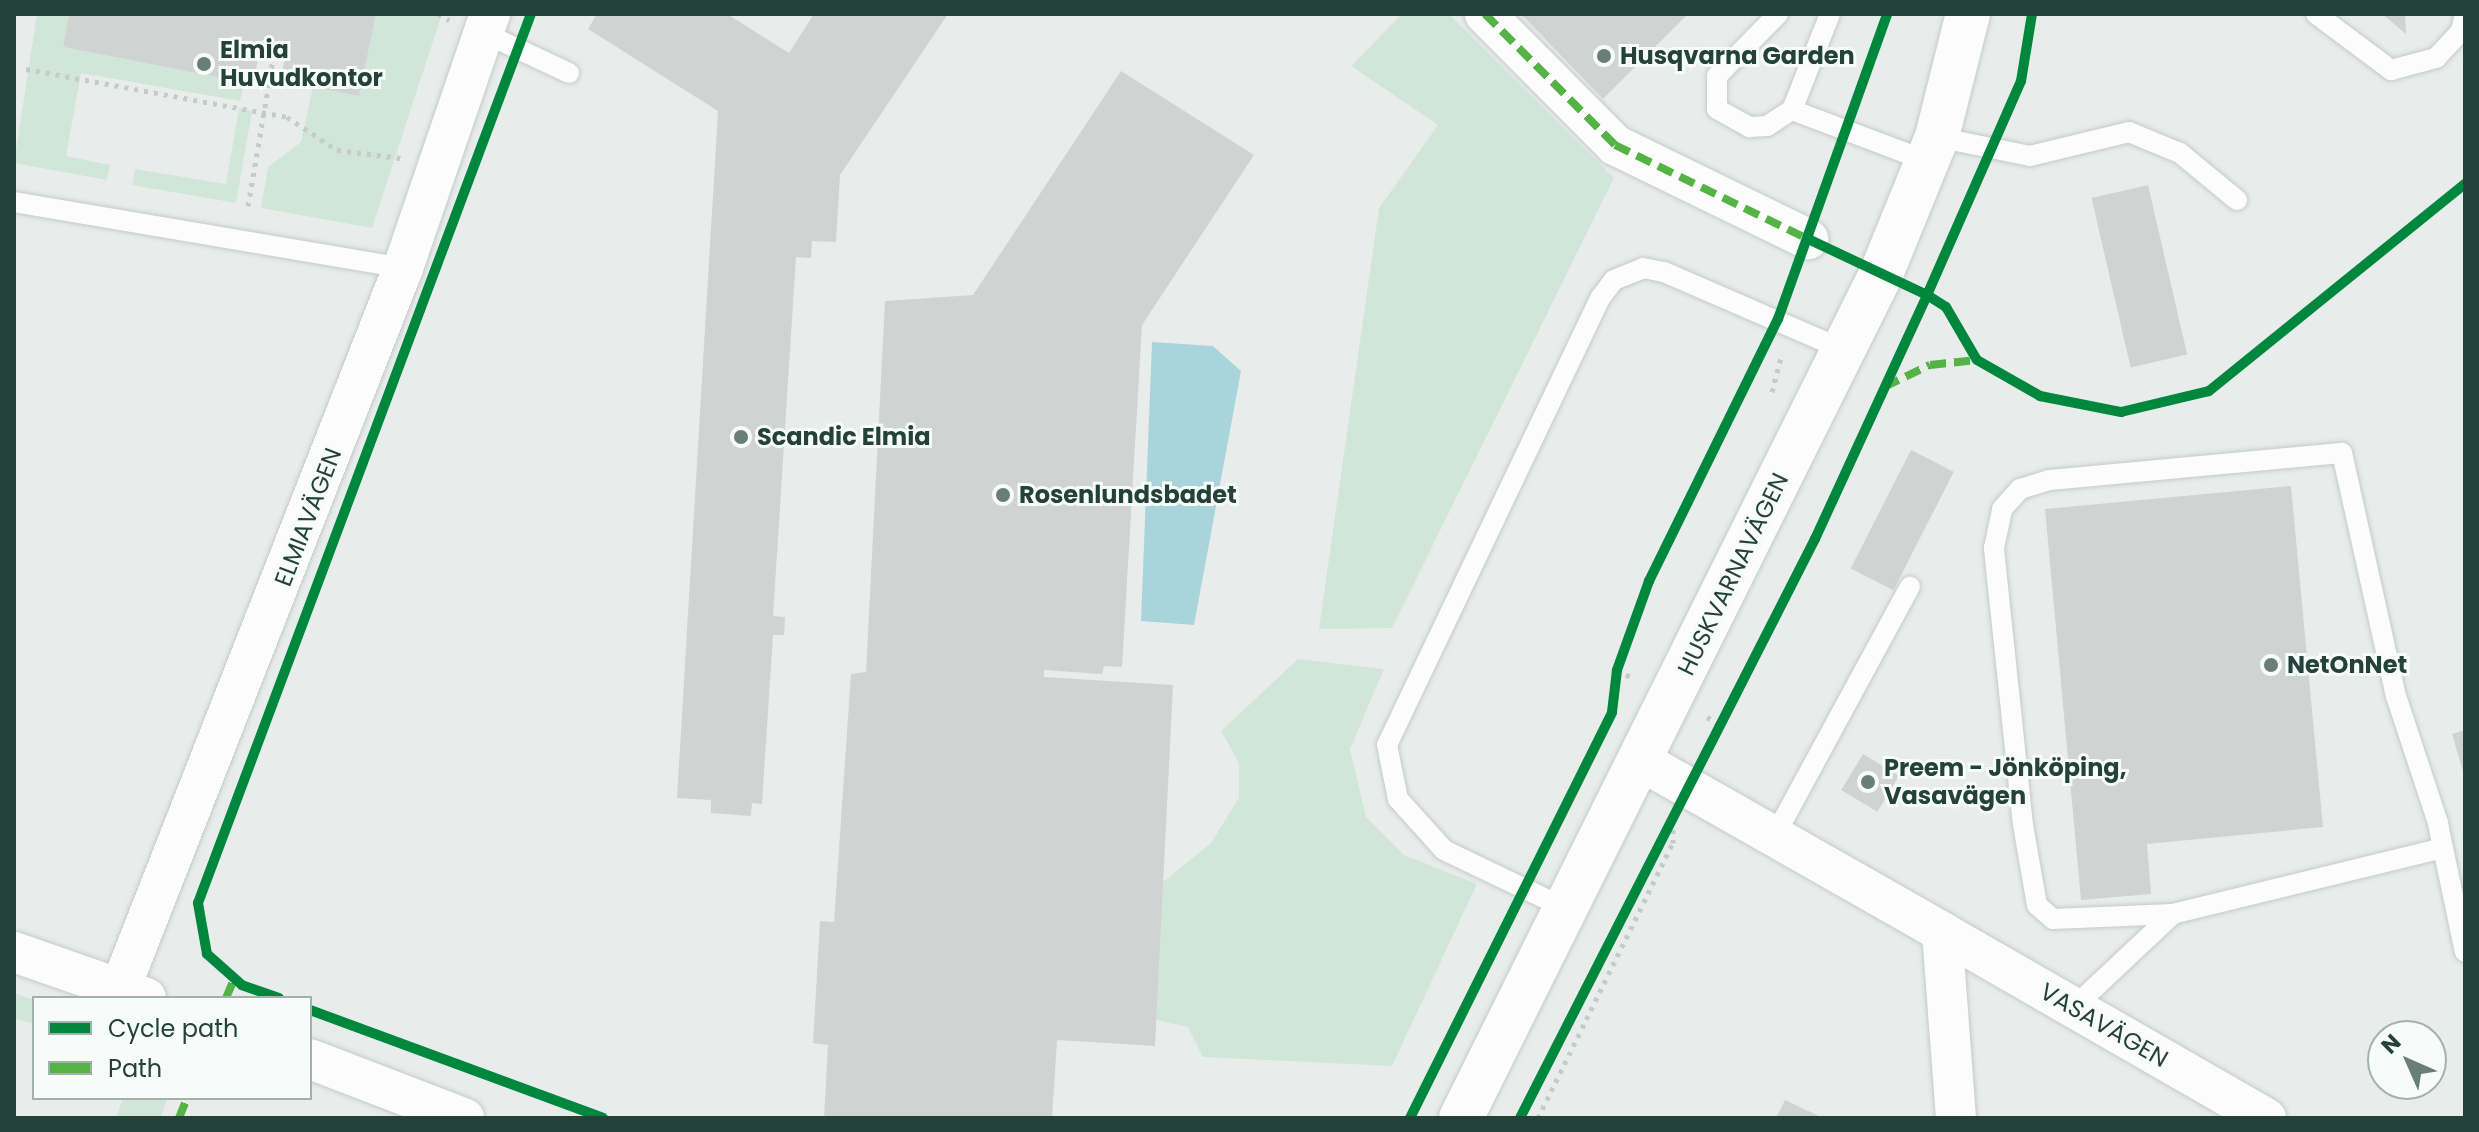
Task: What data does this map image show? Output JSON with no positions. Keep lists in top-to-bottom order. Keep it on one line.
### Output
{"streets":{"street":["ELMIAVÄGEN","HUSKVARNAVÄGEN","VASAVÄGEN"]},"crossings":[["HUSKVARNAVÄGEN","VASAVÄGEN"]],"places":["Husqvarna Garden","Elmia Huvudkontor","Scandic Elmia","Rosenlundsbadet","NetOnNet","Preem - Jönköping, Vasavägen"],"legend":["Cycle path","Path"],"north":"top left"}
